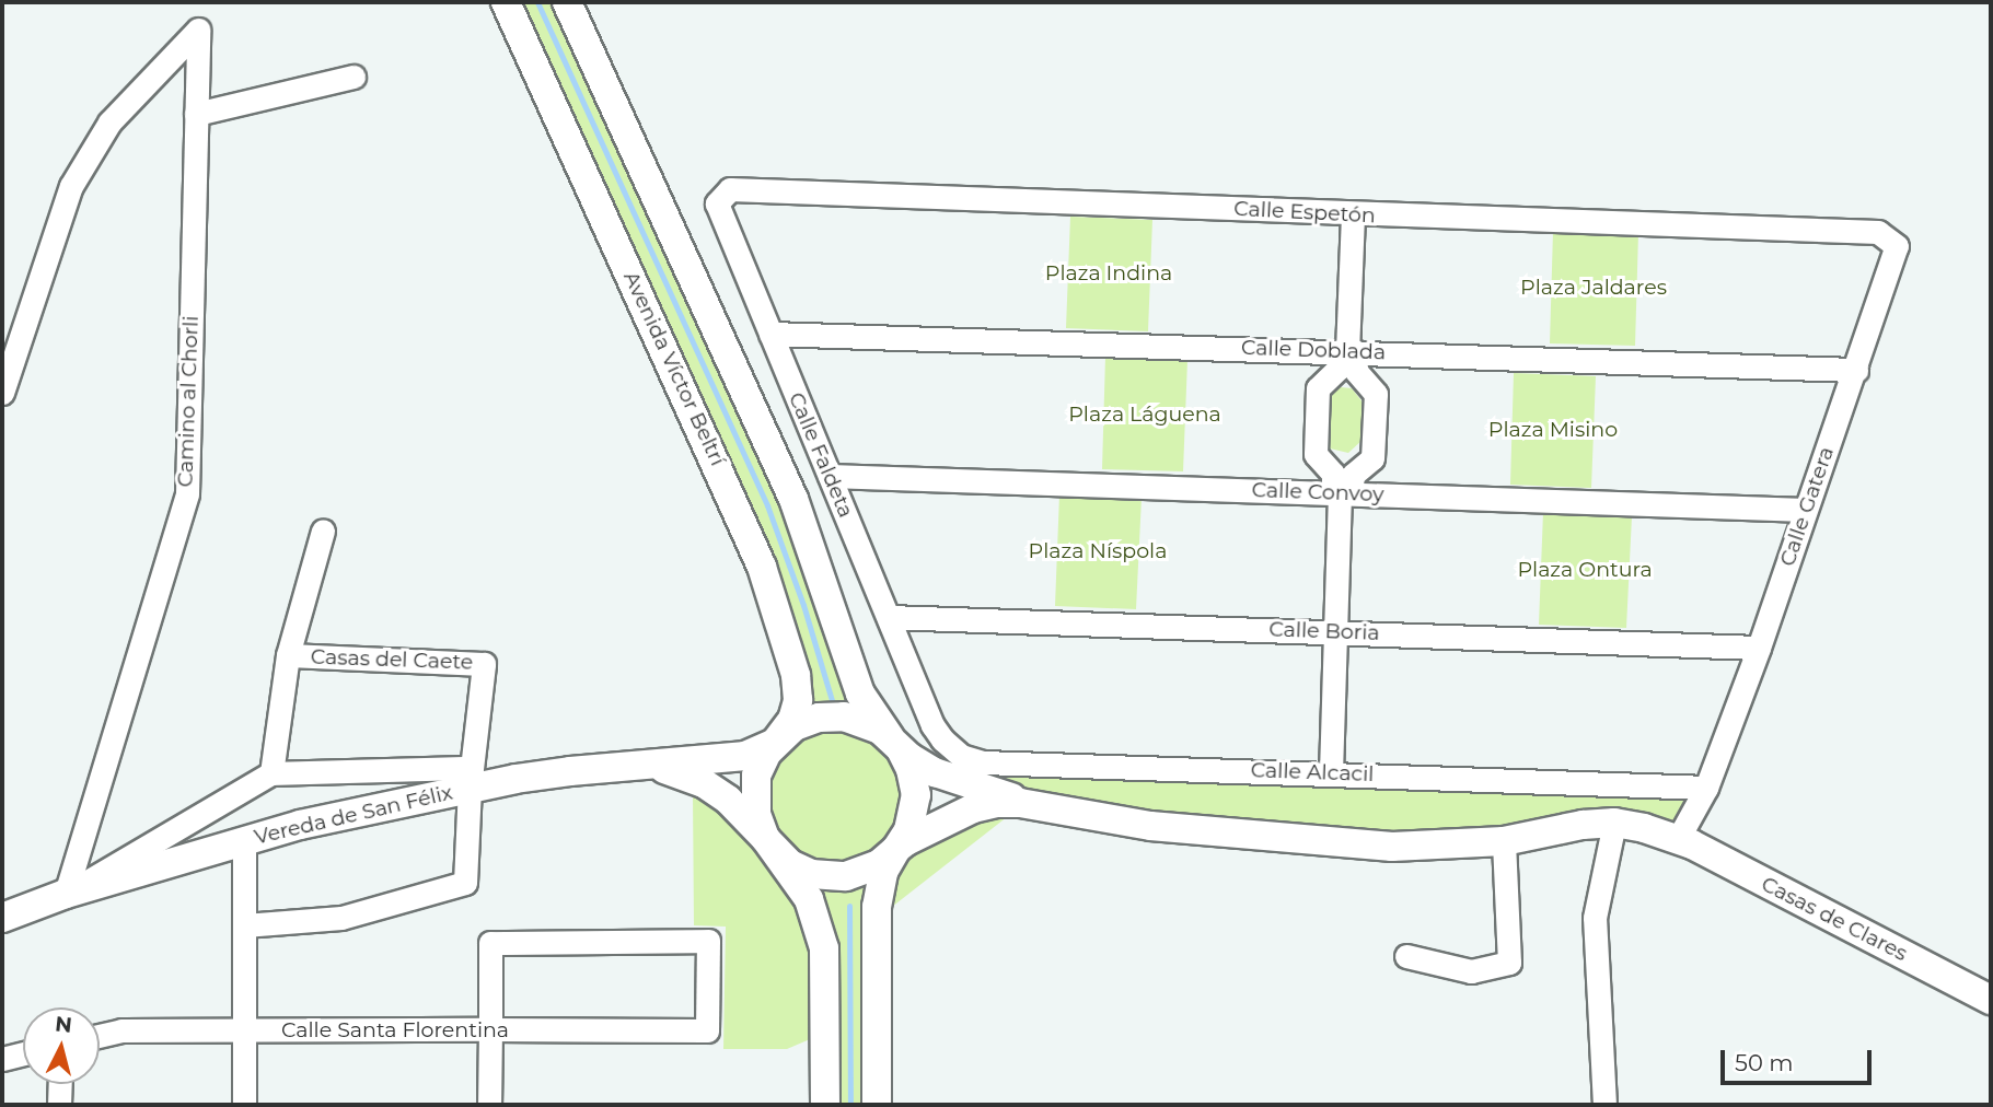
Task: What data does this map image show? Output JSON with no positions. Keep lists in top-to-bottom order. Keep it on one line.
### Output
{"streets":{"main road":["Avenida Víctor Beltrí","Vereda de San Félix","Casas de Clares"],"street":["Calle Espetón","Calle Doblada","Camino al Chorli","Calle Faldeta","Calle Convoy","Calle Gatera","Calle Boria","Casas del Caete","Calle Alcacil","Calle Santa Florentina"]},"crossings":[["Calle Espetón","Calle Faldeta"],["Calle Espetón","Calle Gatera"],["Calle Doblada","Calle Faldeta"],["Calle Doblada","Calle Gatera"],["Camino al Chorli","Vereda de San Félix"],["Calle Faldeta","Calle Convoy"],["Calle Faldeta","Calle Boria"],["Calle Faldeta","Calle Alcacil"],["Calle Convoy","Calle Gatera"],["Calle Gatera","Calle Boria"],["Calle Gatera","Calle Alcacil"],["Calle Gatera","Casas de Clares"],["Casas del Caete","Vereda de San Félix"]],"parks":["Plaza Indina","Plaza Jaldares","Plaza Láguena","Plaza Misino","Plaza Níspola","Plaza Ontura"],"scale_bar":"50 m","north":"top"}
